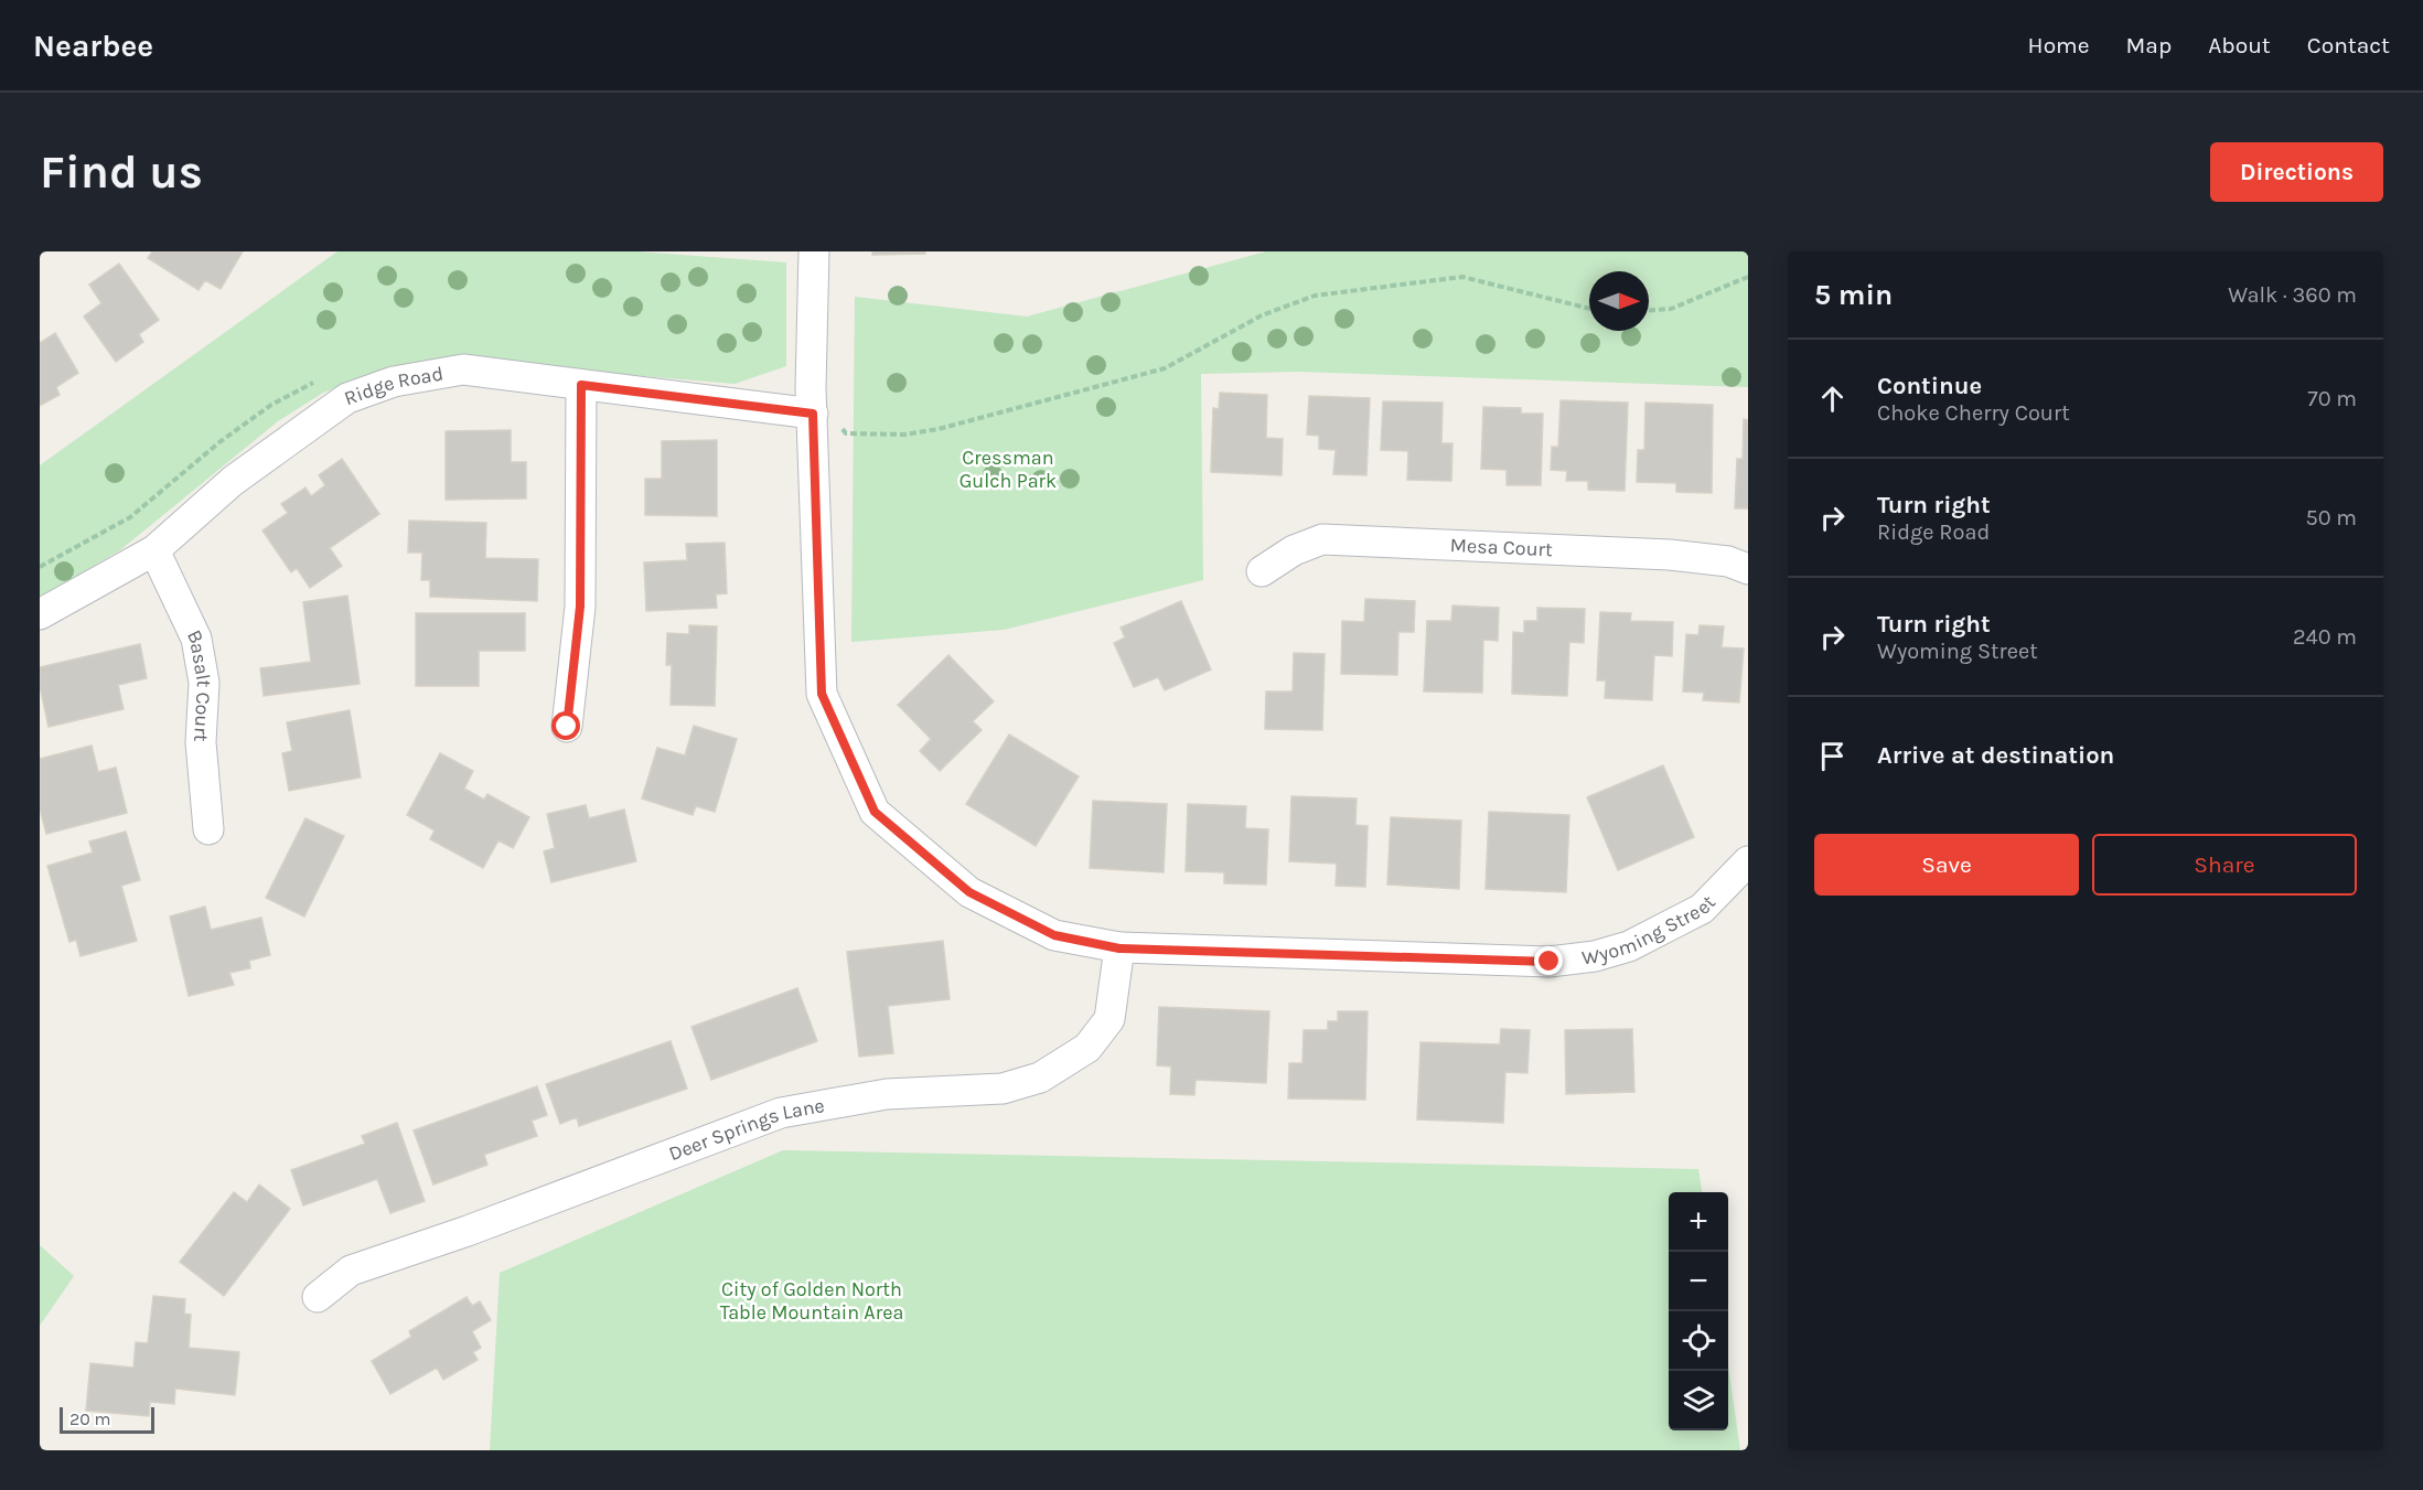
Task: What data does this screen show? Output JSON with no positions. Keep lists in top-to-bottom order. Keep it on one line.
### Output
{"streets":{"street":["Ridge Road","Mesa Court","Basalt Court","Wyoming Street","Deer Springs Lane"]},"crossings":[["Ridge Road","Basalt Court"],["Ridge Road","Wyoming Street"],["Wyoming Street","Deer Springs Lane"]],"parks":["Cressman Gulch Park","City of Golden North Table Mountain Area"],"scale_bar":"20 m","north":"right","page":{"header":"Nearbee","nav":["Home","Map","About","Contact"],"buttons":["Directions",["Save","Share"]],"title":"Find us","heading":["5 min","Walk · 360 m"],"list":[["Continue","Choke Cherry Court","70 m"],["Turn right","Ridge Road","50 m"],["Turn right","Wyoming Street","240 m"],"Arrive at destination"],"map_buttons":["+","−"],"scale":"20 m"}}
